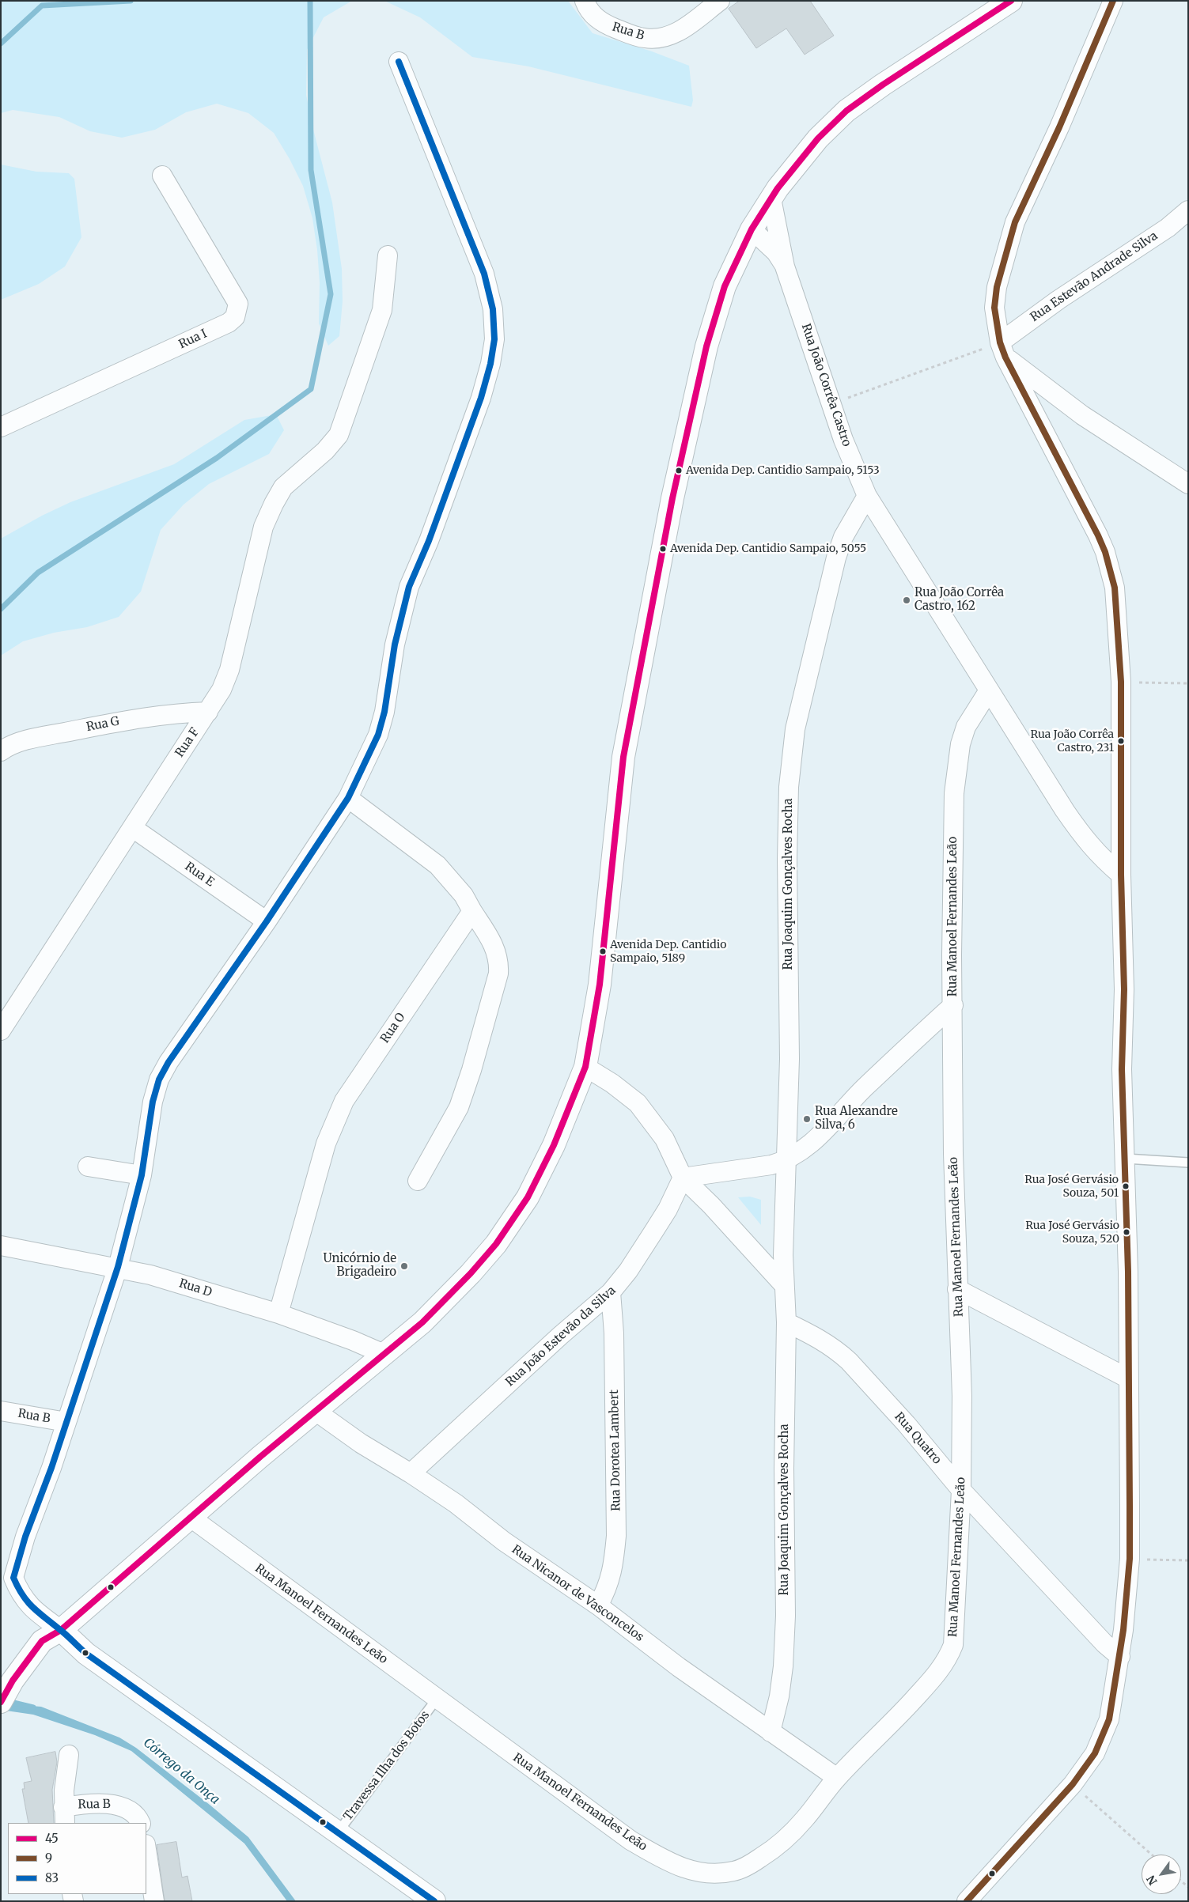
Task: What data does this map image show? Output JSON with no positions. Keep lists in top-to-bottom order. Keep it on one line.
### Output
{"streets":{"street":["Rua B","Rua Estevão Andrade Silva","Rua I","Rua João Corrêa Castro","Rua G","Rua F","Rua E","Rua Joaquim Gonçalves Rocha","Rua Manoel Fernandes Leão","Rua O","Rua D","Rua João Estevão da Silva","Rua Quatro","Rua Dorotea Lambert","Rua Nicanor de Vasconcelos"],"lane":["Travessa Ilha dos Botos"]},"crossings":[["Rua João Corrêa Castro","Rua Joaquim Gonçalves Rocha"],["Rua João Corrêa Castro","Rua Manoel Fernandes Leão"],["Rua G","Rua F"],["Rua F","Rua E"],["Rua Joaquim Gonçalves Rocha","Rua Quatro"],["Rua Joaquim Gonçalves Rocha","Rua Nicanor de Vasconcelos"],["Rua Manoel Fernandes Leão","Rua Quatro"],["Rua Manoel Fernandes Leão","Rua Nicanor de Vasconcelos"],["Rua Manoel Fernandes Leão","Travessa Ilha dos Botos"],["Rua O","Rua D"],["Rua João Estevão da Silva","Rua Dorotea Lambert"],["Rua João Estevão da Silva","Rua Nicanor de Vasconcelos"],["Rua Dorotea Lambert","Rua Nicanor de Vasconcelos"]],"water":["Córrego da Onça"],"places":["Avenida Dep. Cantidio Sampaio, 5153","Avenida Dep. Cantidio Sampaio, 5055","Rua João Corrêa Castro, 162","Rua João Corrêa Castro, 231","Avenida Dep. Cantidio Sampaio, 5189","Rua Alexandre Silva, 6","Rua José Gervásio Souza, 501","Rua José Gervásio Souza, 520","Unicórnio de Brigadeiro"],"lines":["transit line 45","transit line 9","transit line 83"],"legend":["45","9","83"],"north":"bottom left"}
